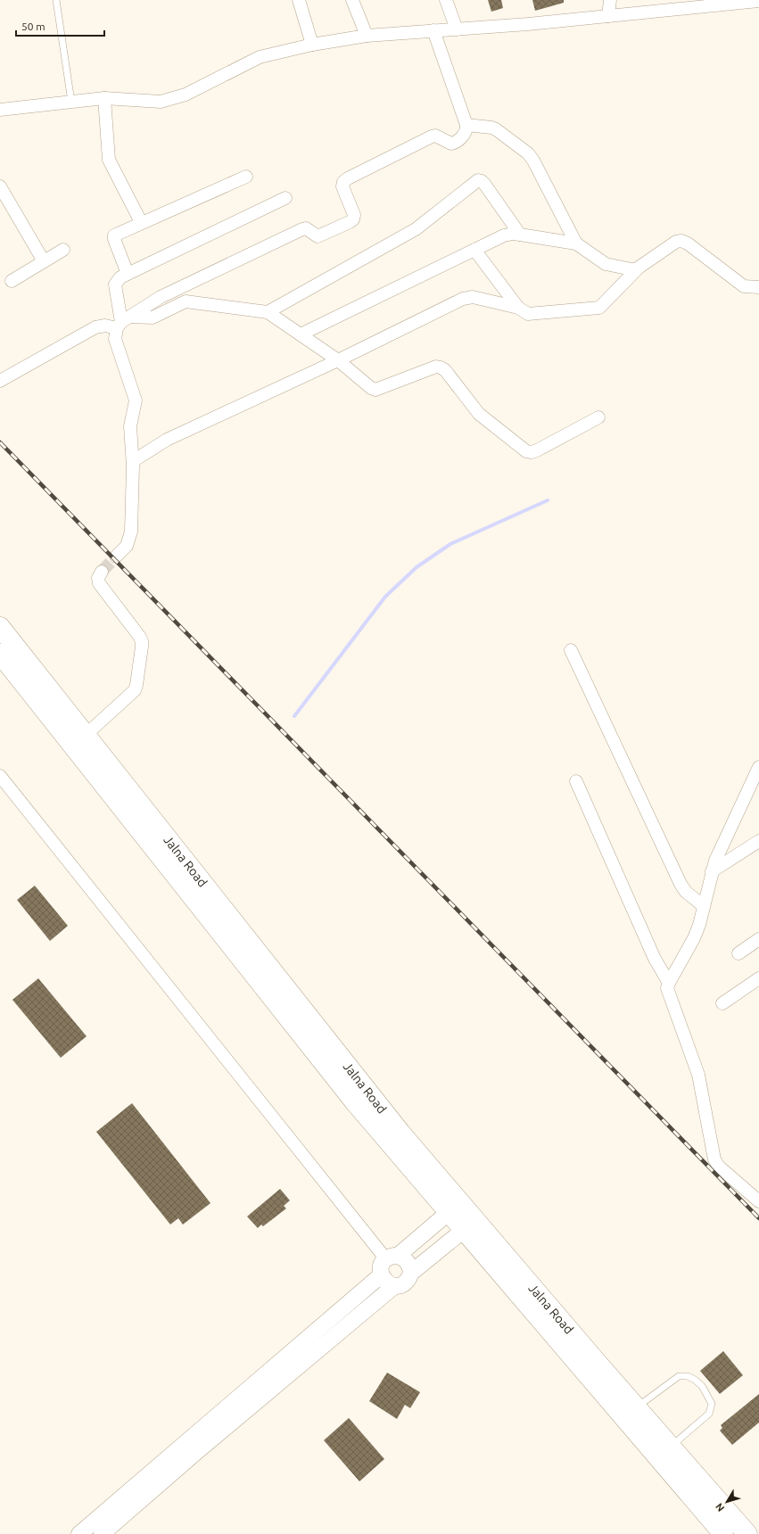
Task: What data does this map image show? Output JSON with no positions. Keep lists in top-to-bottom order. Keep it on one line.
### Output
{"streets":{"highway":["Jalna Road"]},"scale_bar":"50 m","north":"bottom left"}
